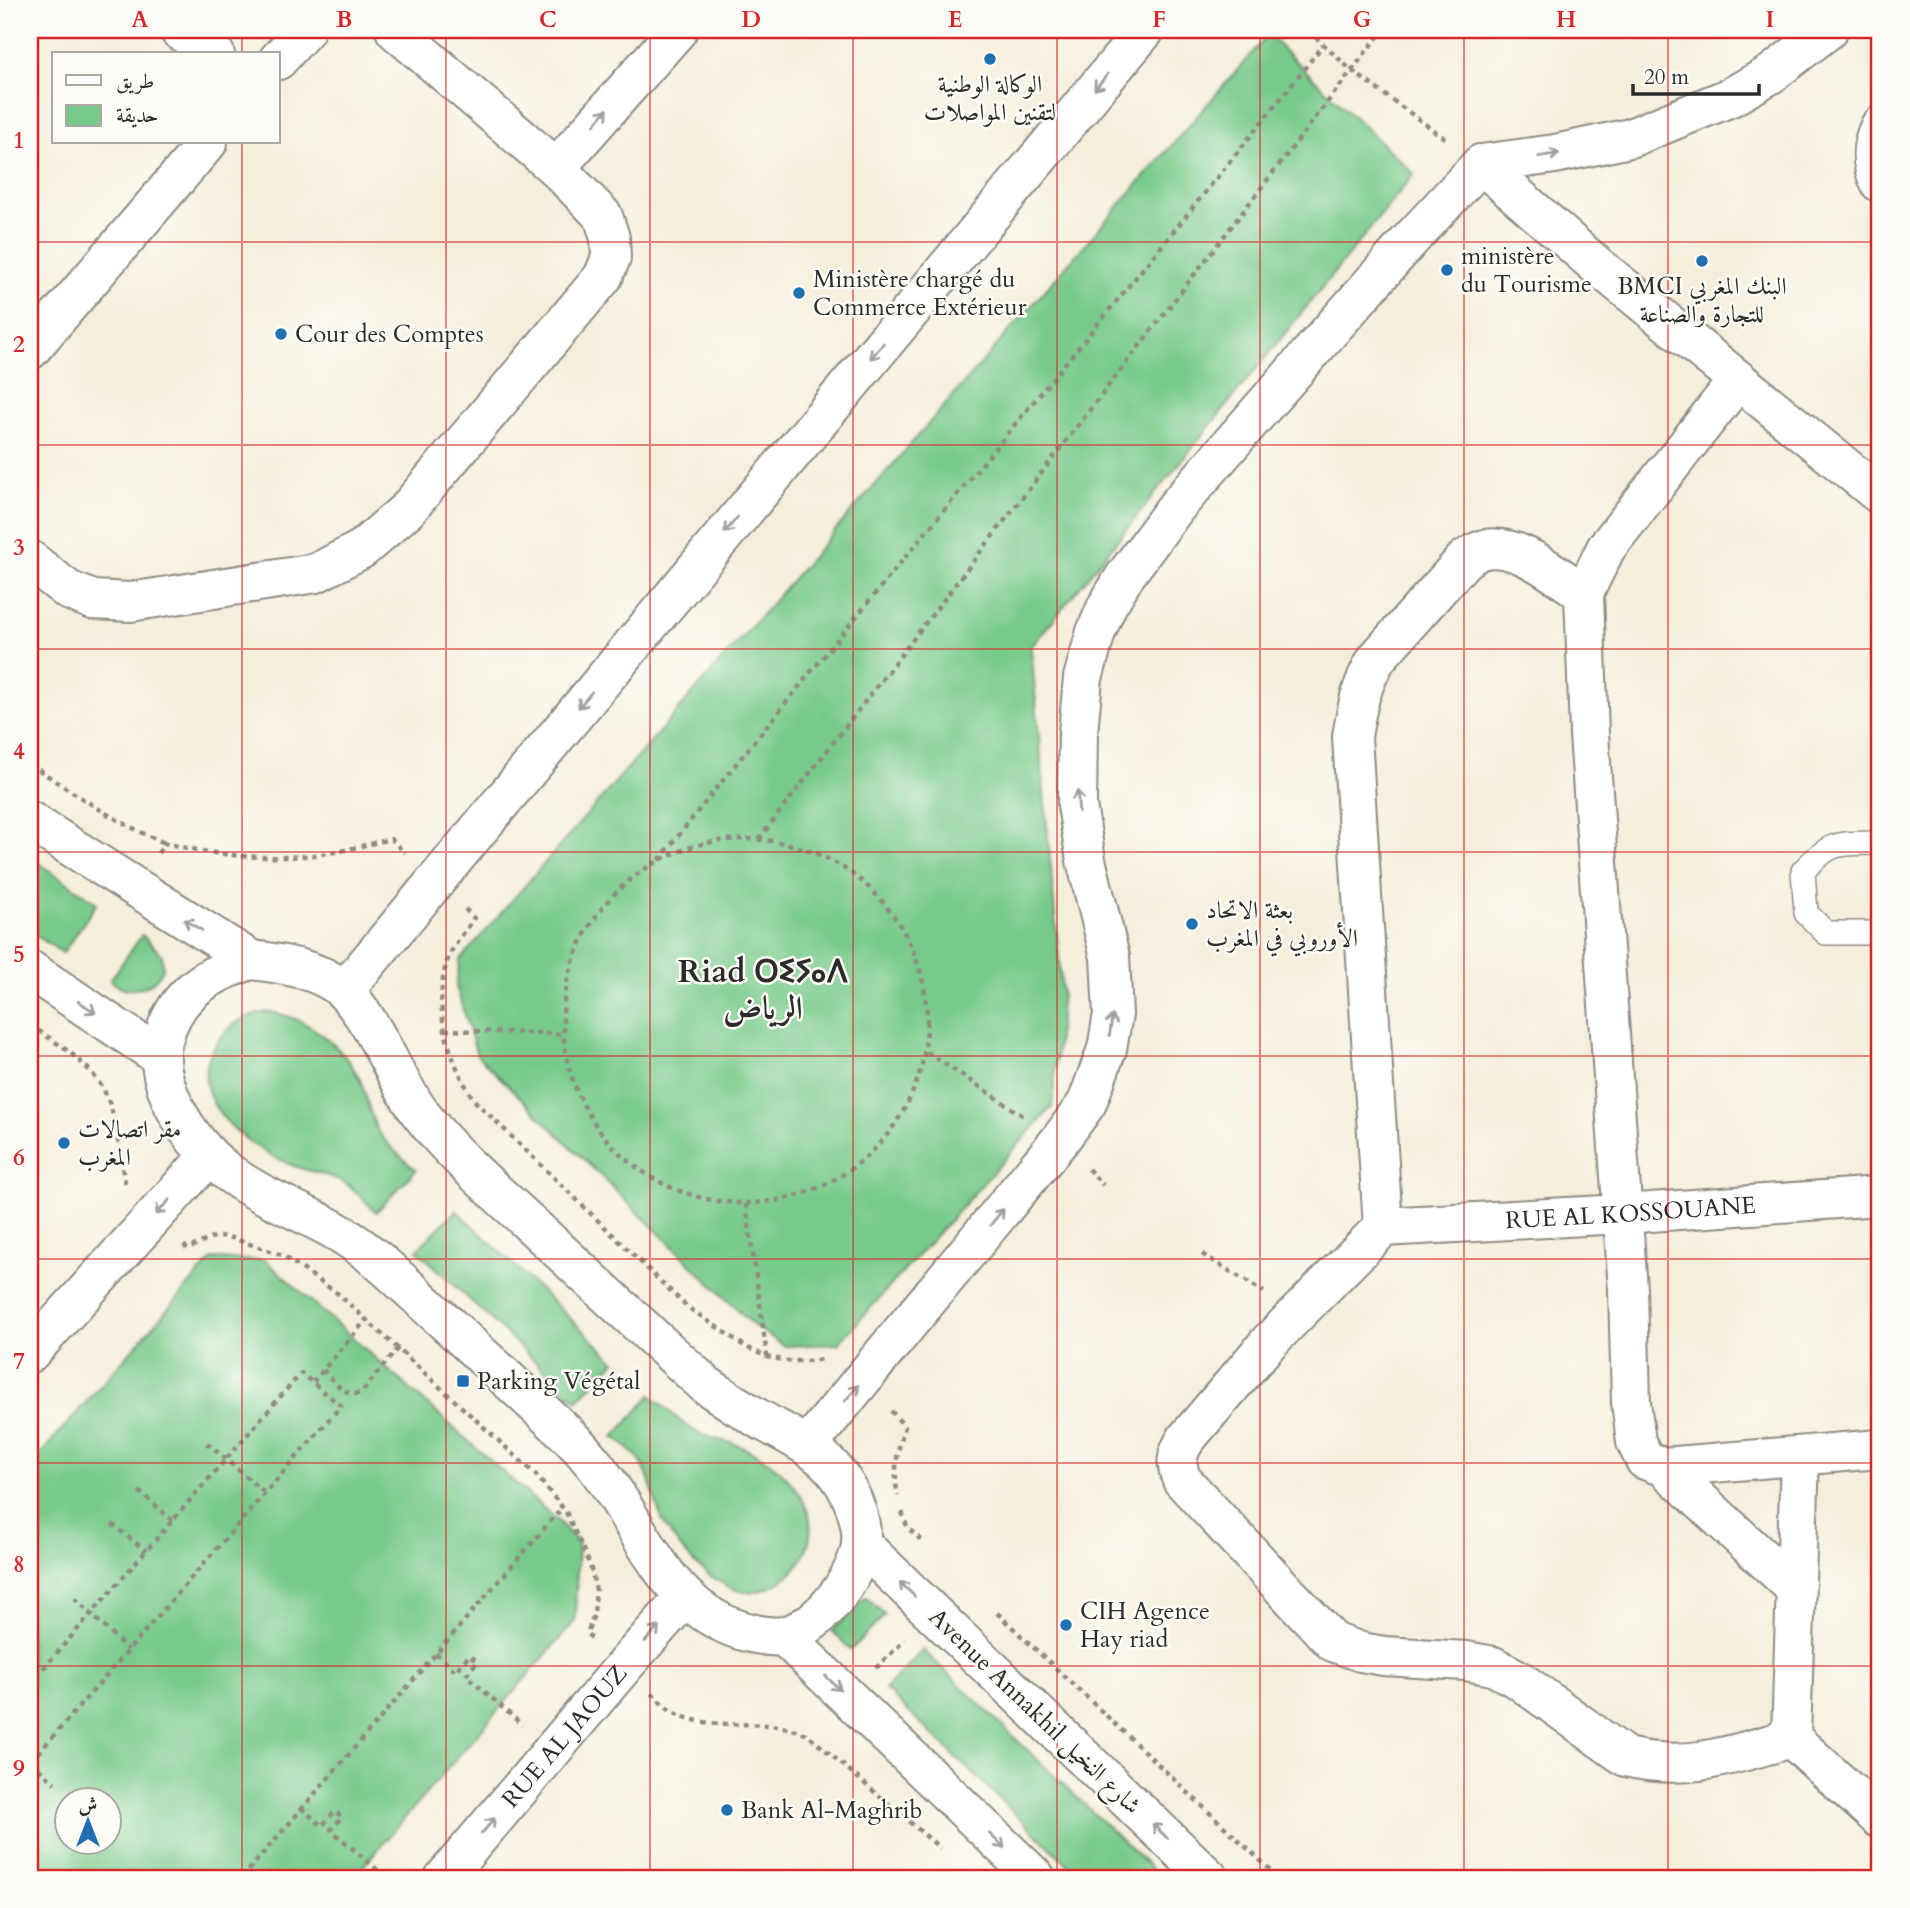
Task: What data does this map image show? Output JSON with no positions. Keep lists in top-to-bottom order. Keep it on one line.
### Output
{"streets":{"street":["RUE AL KOSSOUANE","Avenue Annakhil شارع النخيل","RUE AL JAOUZ"]},"one_way":["RUE AL JAOUZ"],"districts":["Riad ⵔⵉⵢⴰⴷ الرياض"],"places":{"other":["الوكالة الوطنية لتقنين المواصلات","BMCI البنك المغربي للتجارة والصناعة","ministère du Tourisme","Ministère chargé du Commerce Extérieur","Cour des Comptes","بعثة الاتحاد الأوروبي في المغرب","مقر اتصالات المغرب","CIH Agence Hay riad","Bank Al-Maghrib"],"transit":["Parking Végétal"]},"legend":["طريق","حديقة"],"scale_bar":"20 m","north":"top","grid":{"columns":["A","B","C","D","E","F","G","H","I"],"rows":["1","2","3","4","5","6","7","8","9"]}}
